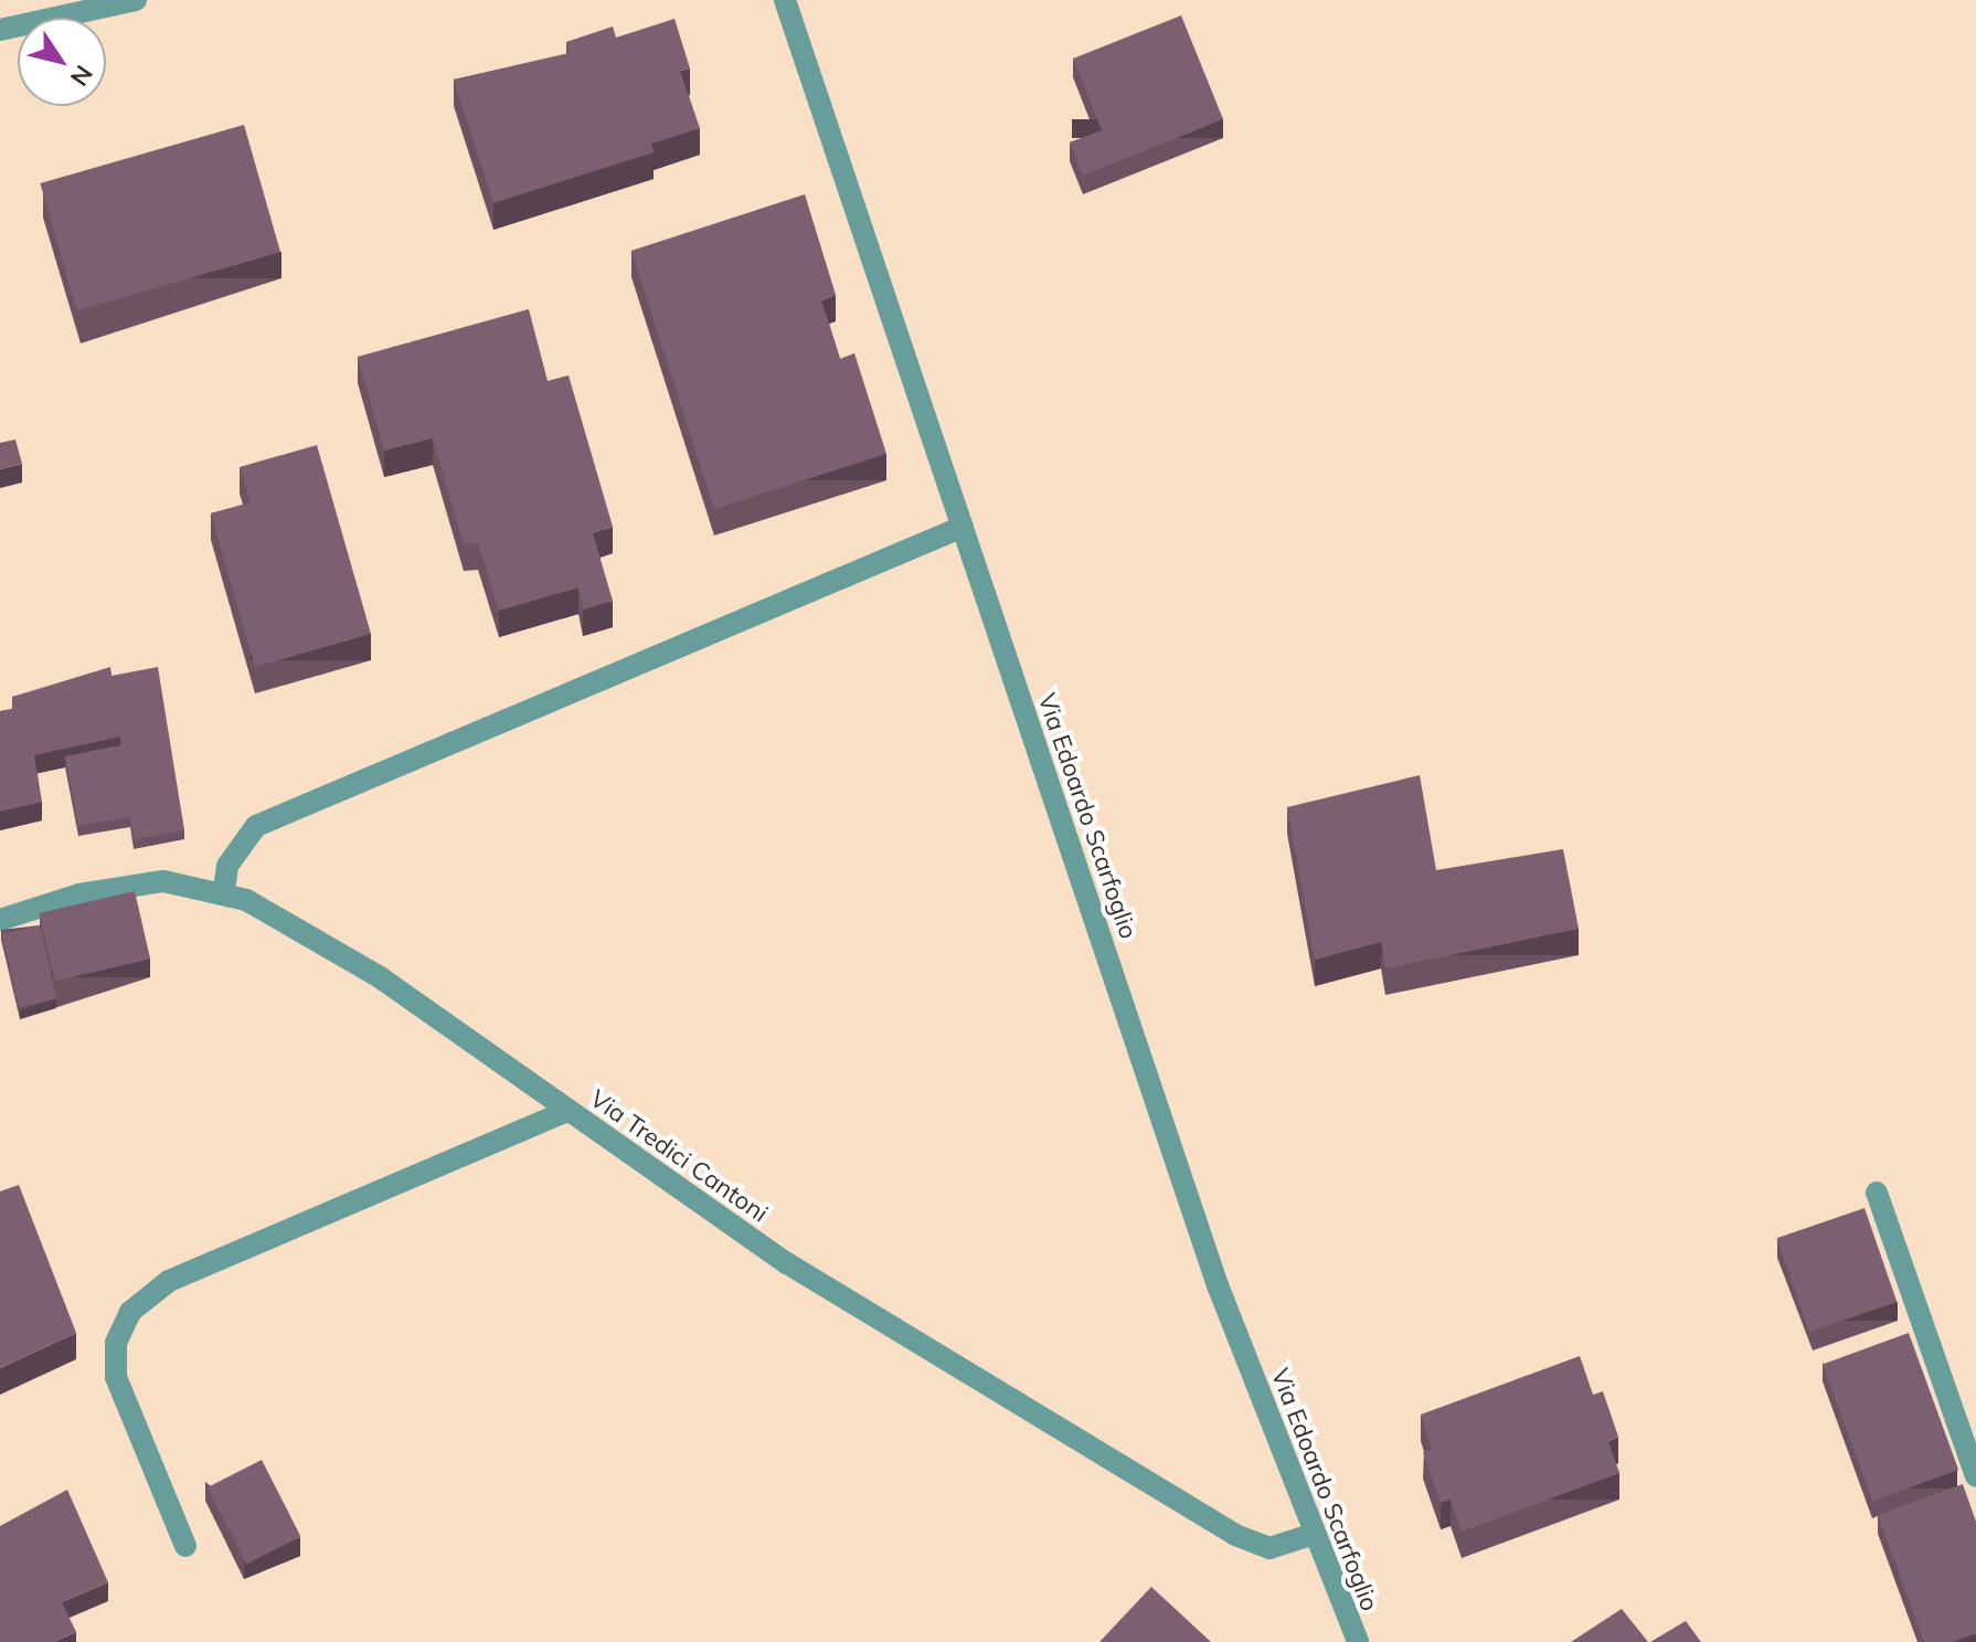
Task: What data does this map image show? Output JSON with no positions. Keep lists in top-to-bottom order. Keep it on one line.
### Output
{"streets":{"street":["Via Edoardo Scarfoglio","Via Tredici Cantoni"]},"crossings":[["Via Edoardo Scarfoglio","Via Tredici Cantoni"]],"north":"bottom right"}
